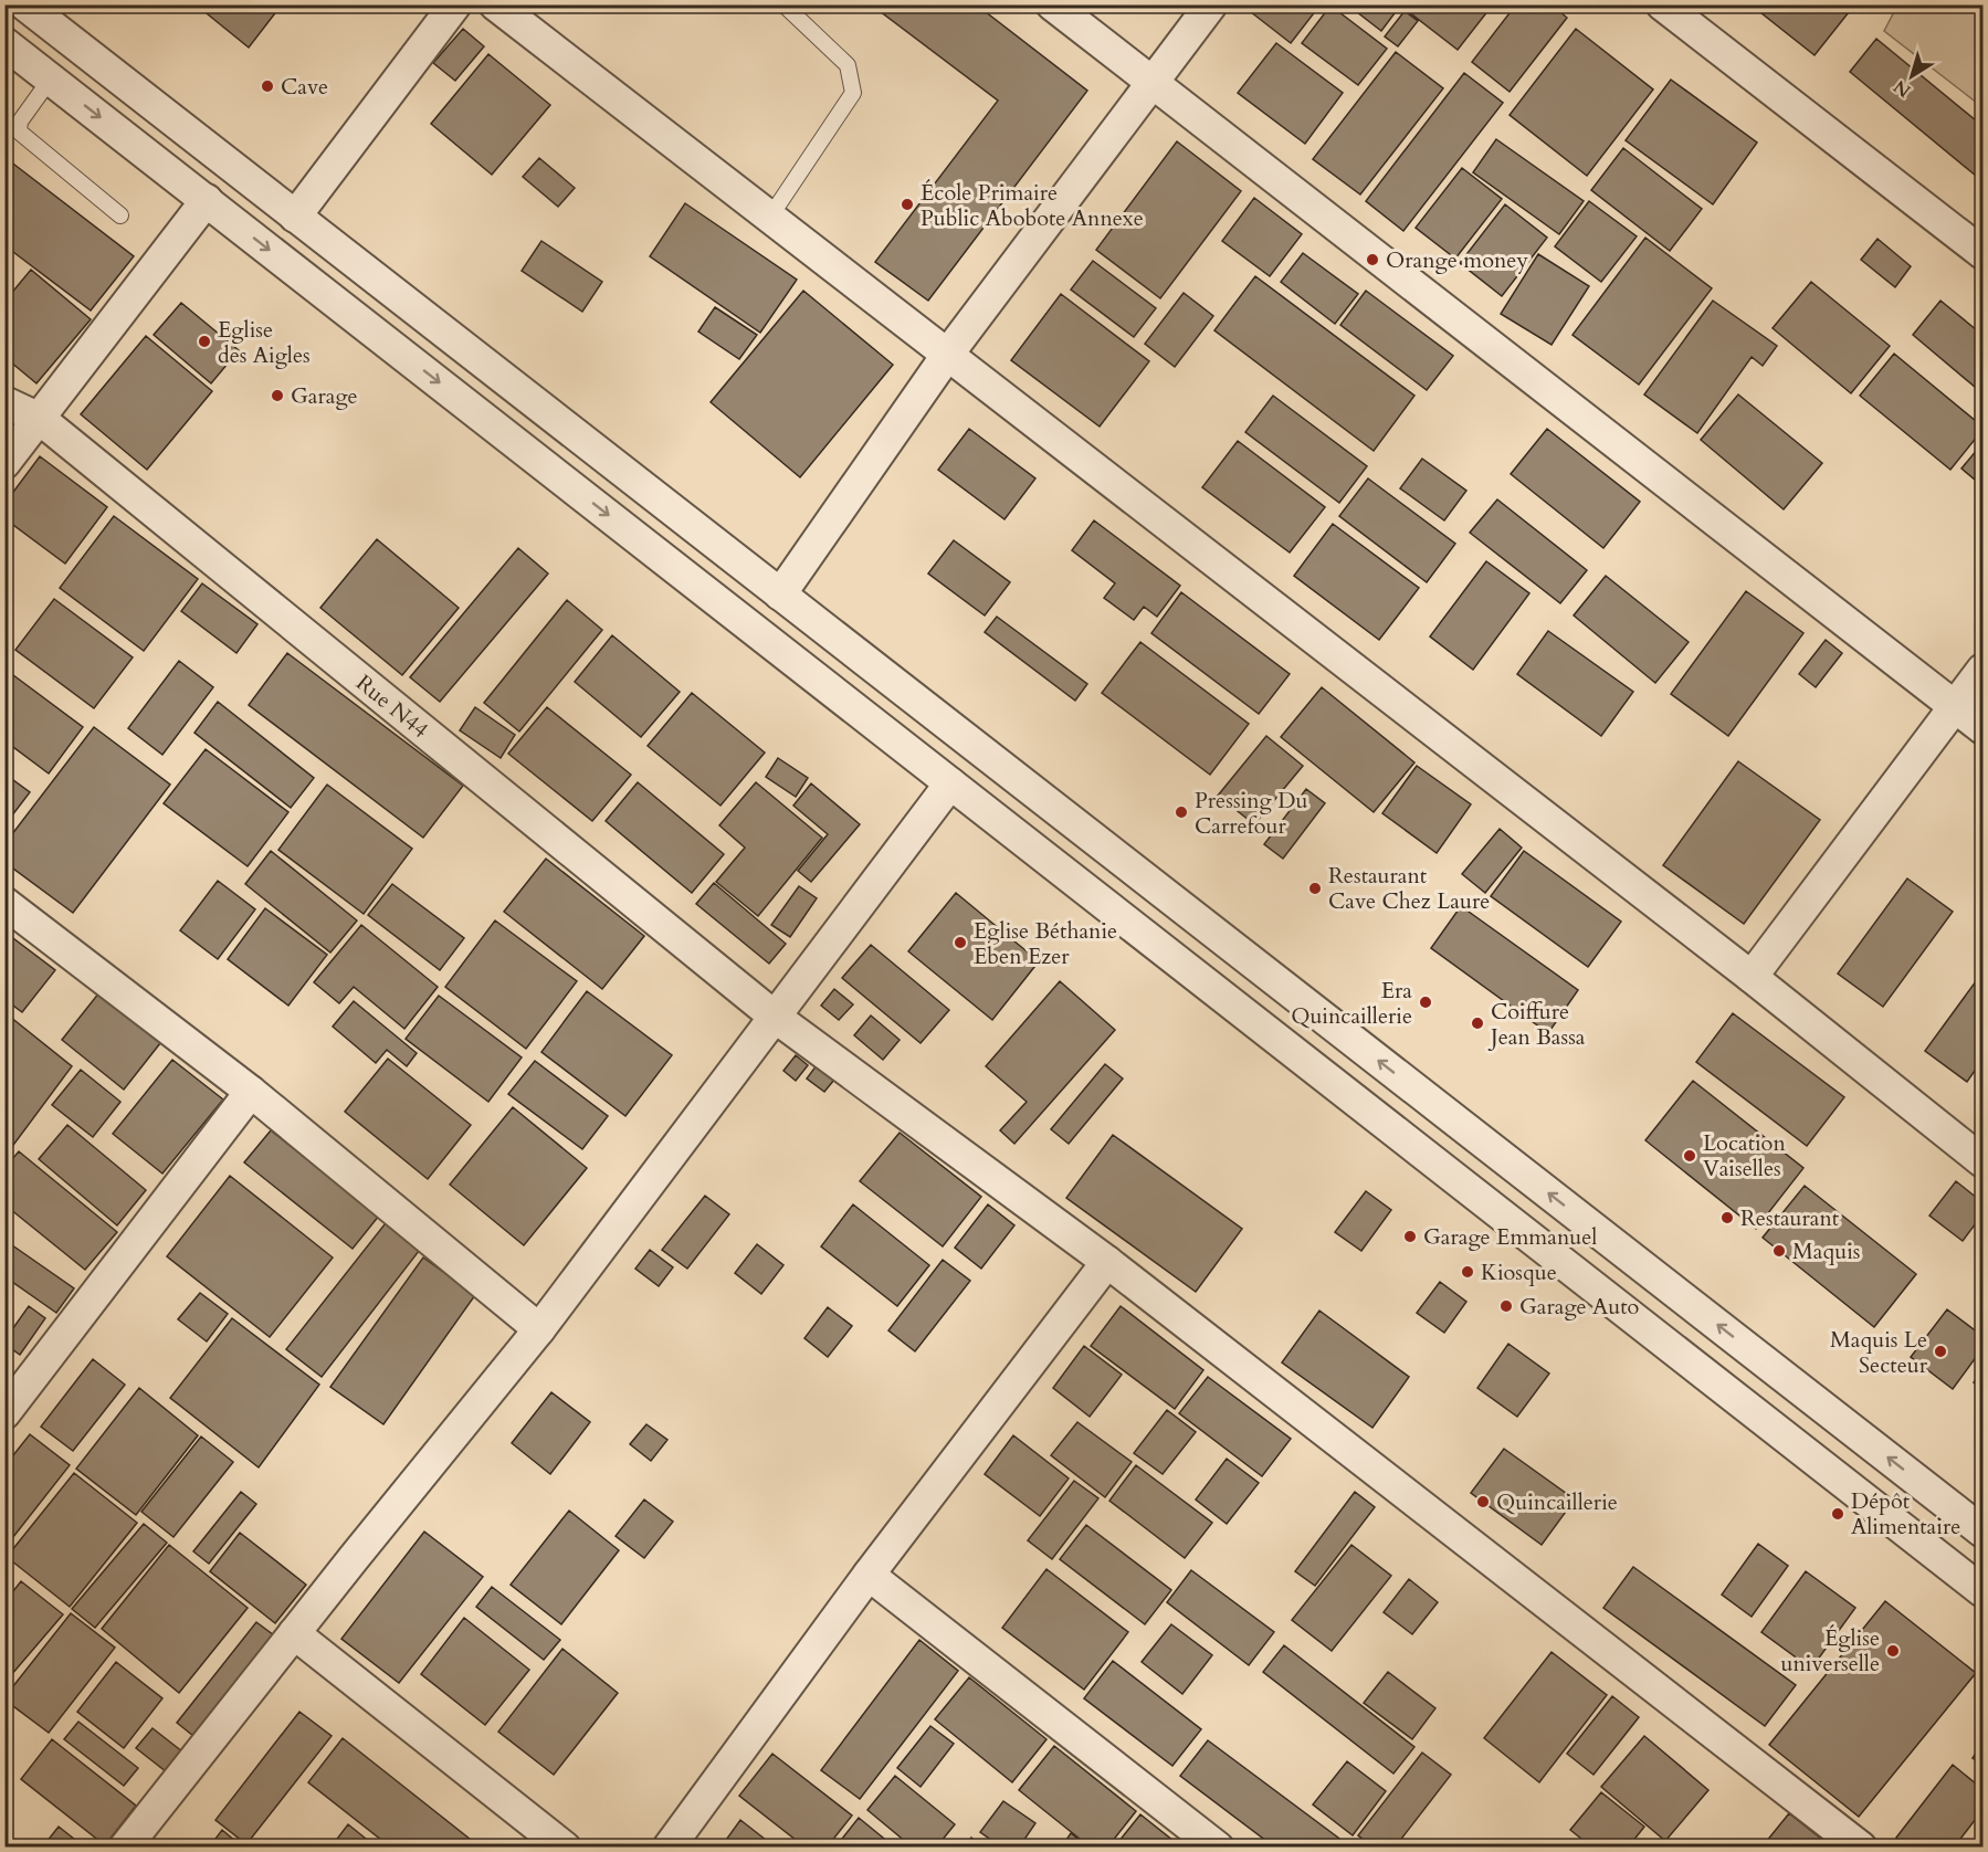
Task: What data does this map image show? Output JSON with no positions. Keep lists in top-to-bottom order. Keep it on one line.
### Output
{"streets":{"street":["Rue N44"]},"places":["Cave","École Primaire Public Abobote Annexe","Orange money","Eglise des Aigles","Garage","Pressing Du Carrefour","Restaurant Cave Chez Laure","Eglise Béthanie Eben Ezer","Era Quincaillerie","Coiffure Jean Bassa","Location Vaiselles","Restaurant","Garage Emmanuel","Maquis","Kiosque","Garage Auto","Maquis Le Secteur","Quincaillerie","Dépôt Alimentaire","Église universelle"],"north":"bottom left"}
